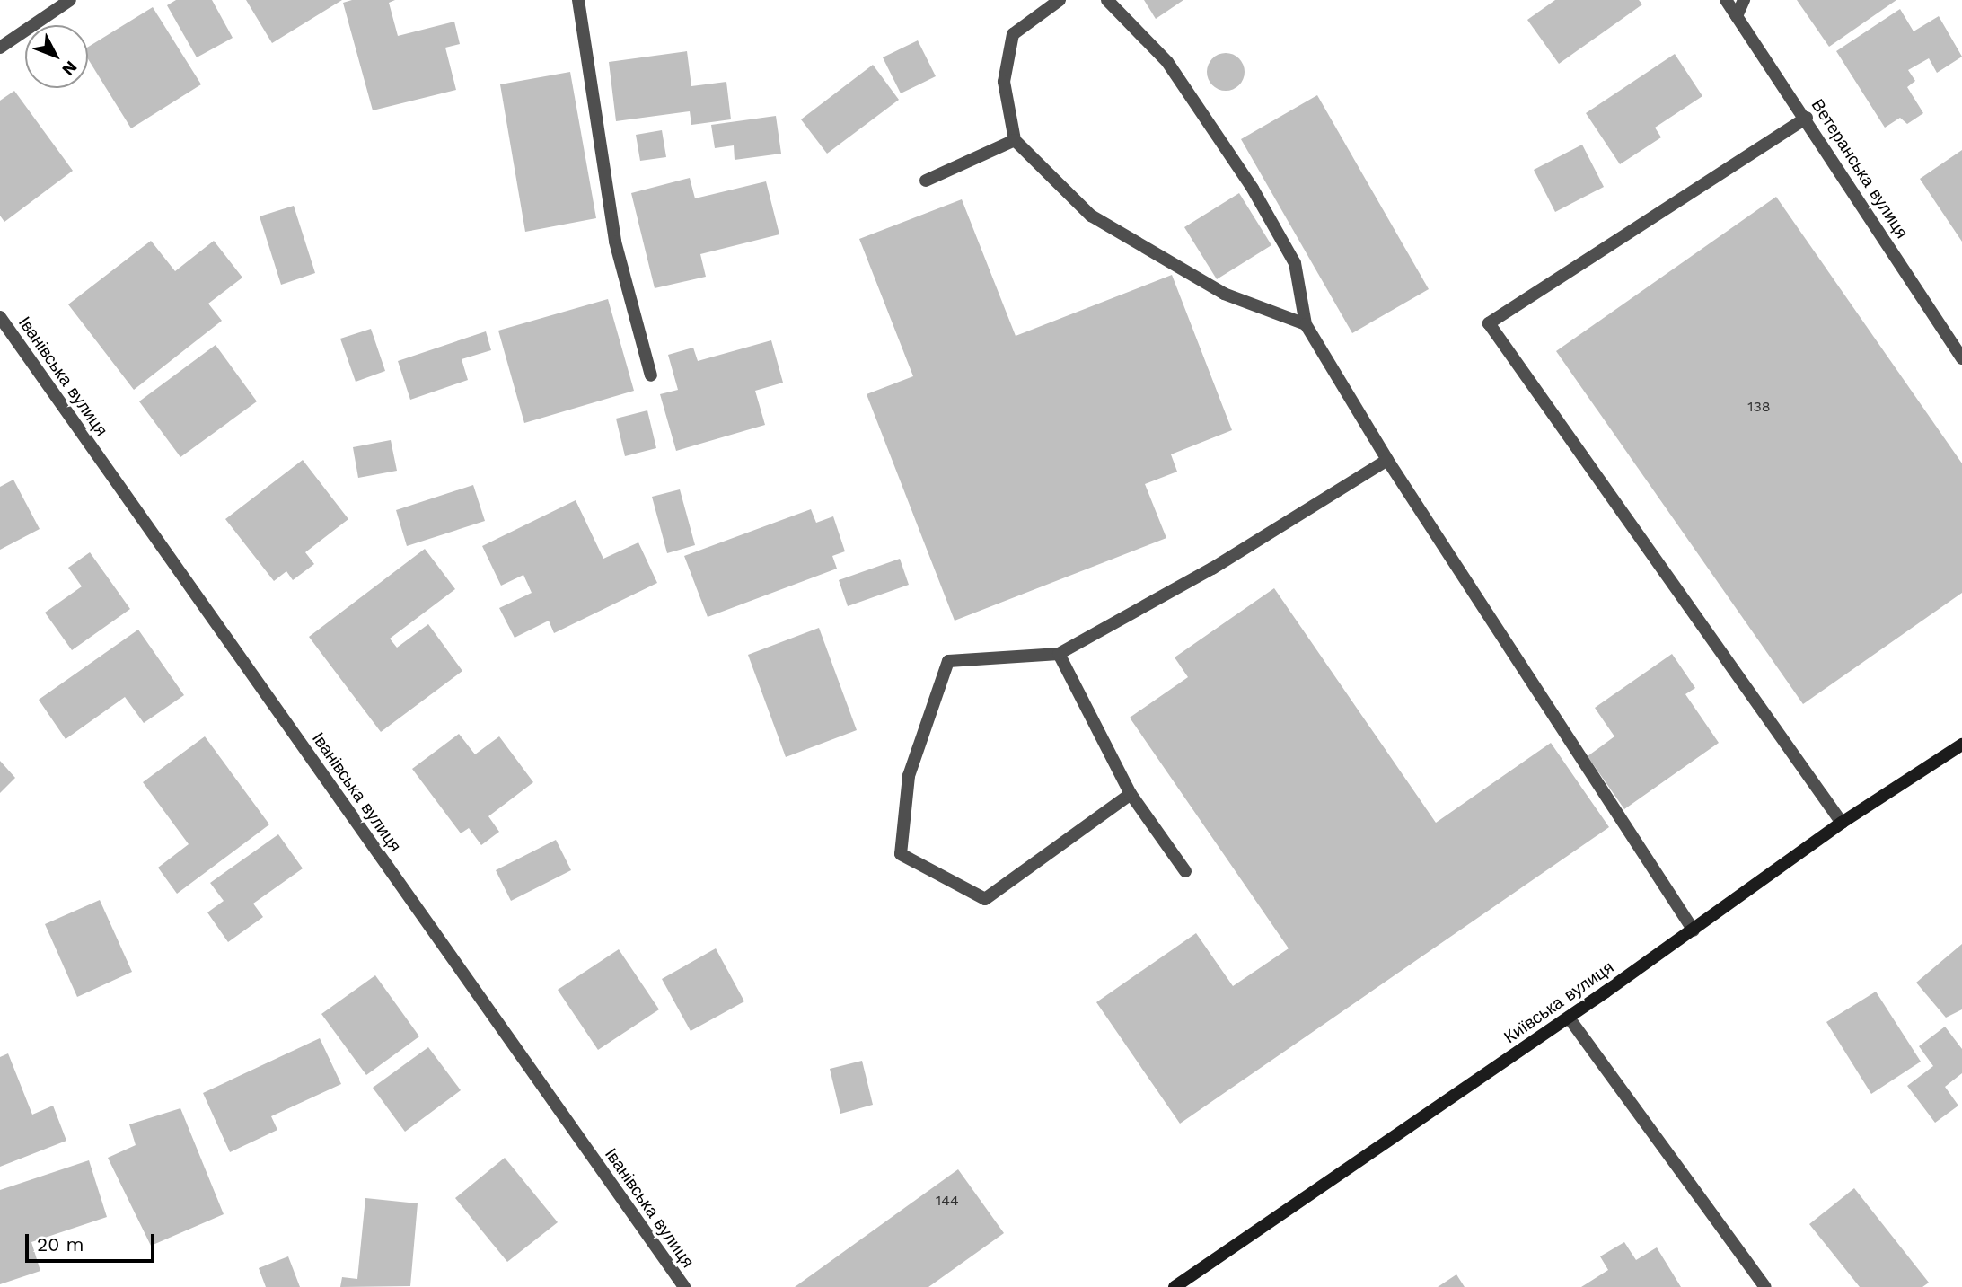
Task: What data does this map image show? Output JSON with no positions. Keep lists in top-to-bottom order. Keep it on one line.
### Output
{"streets":{"main road":["Київська вулиця"],"street":["Ветеранська вулиця","Іванівська вулиця"]},"house_numbers":["138","144"],"scale_bar":"20 m","north":"bottom right"}
